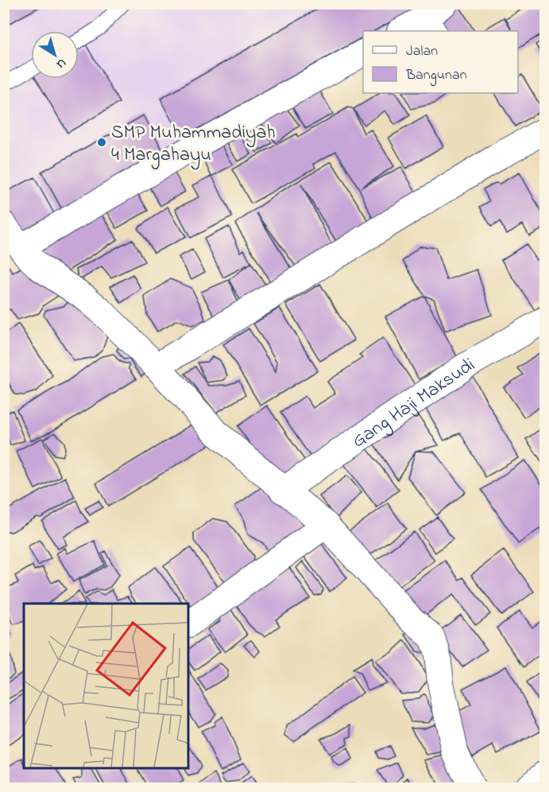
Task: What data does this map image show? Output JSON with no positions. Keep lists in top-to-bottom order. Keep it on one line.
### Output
{"streets":{"street":["Gang Haji Maksudi"]},"places":["SMP Muhammadiyah 4 Margahayu"],"legend":["Jalan","Bangunan"],"north":"bottom right"}
